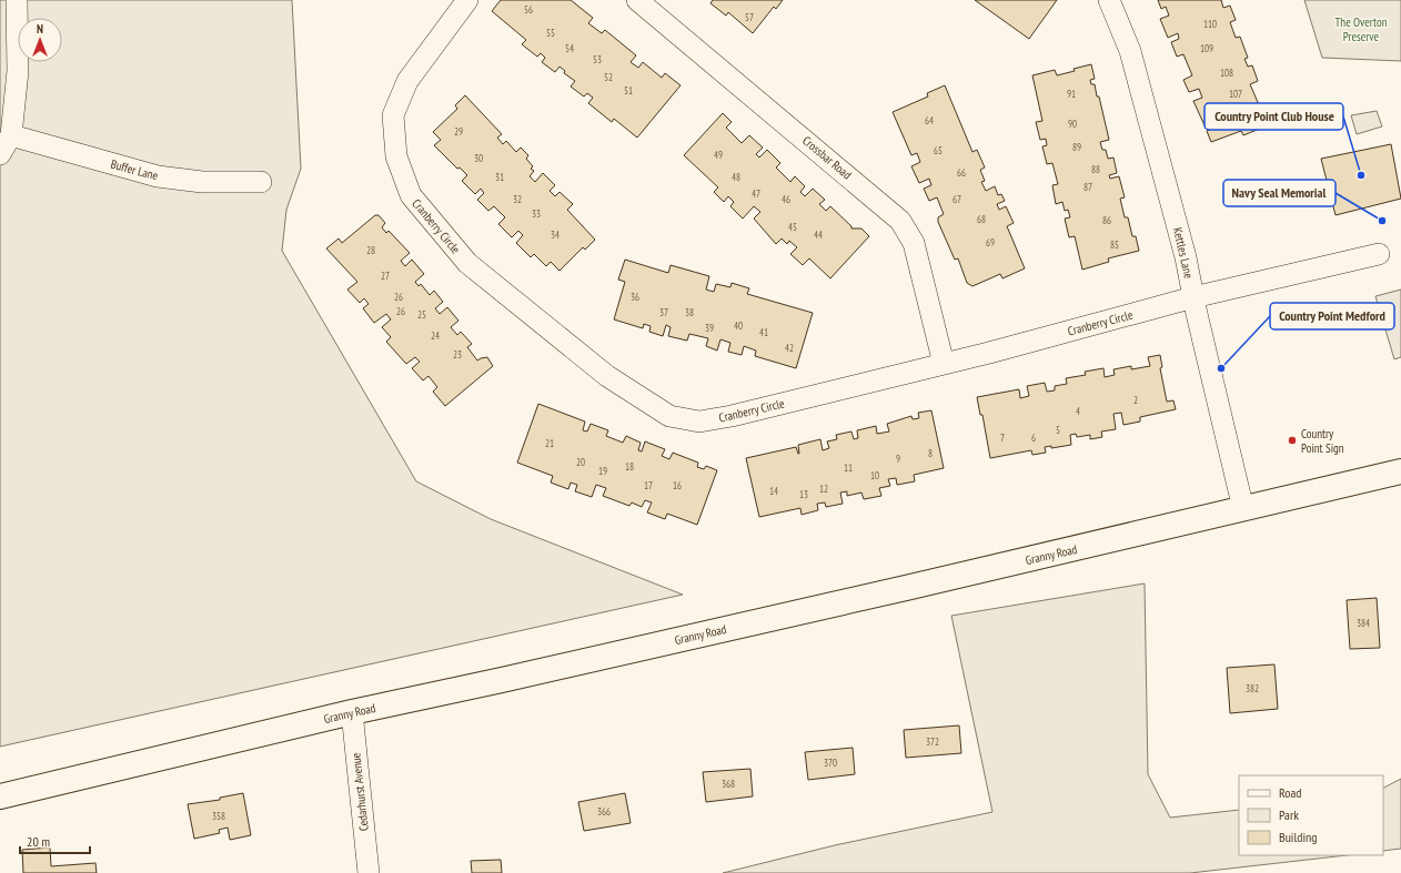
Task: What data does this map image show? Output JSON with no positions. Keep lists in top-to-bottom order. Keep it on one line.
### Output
{"streets":{"street":["Crossbar Road","Buffer Lane","Cranberry Circle","Kettles Lane","Granny Road","Cedarhurst Avenue"]},"crossings":[["Crossbar Road","Cranberry Circle"],["Cranberry Circle","Kettles Lane"],["Kettles Lane","Granny Road"],["Granny Road","Cedarhurst Avenue"]],"parks":["The Overton Preserve"],"places":["Country Point Club House","Navy Seal Memorial","Country Point Medford","Country Point Sign"],"house_numbers":["56","57","110","55","54","109","53","108","52","51","91","107","64","90","29","89","65","49","30","88","66","31","48","87","47","32","46","67","33","68","86","45","34","44","69","85","28","27","26","36","26","37","38","25","40","39","41","24","42","23","2","4","5","7","6","21","8","9","20","18","11","19","10","17","16","12","14","13","384","382","372","370","368","366","358"],"legend":["Road","Park","Building"],"scale_bar":"20 m","north":"top"}
